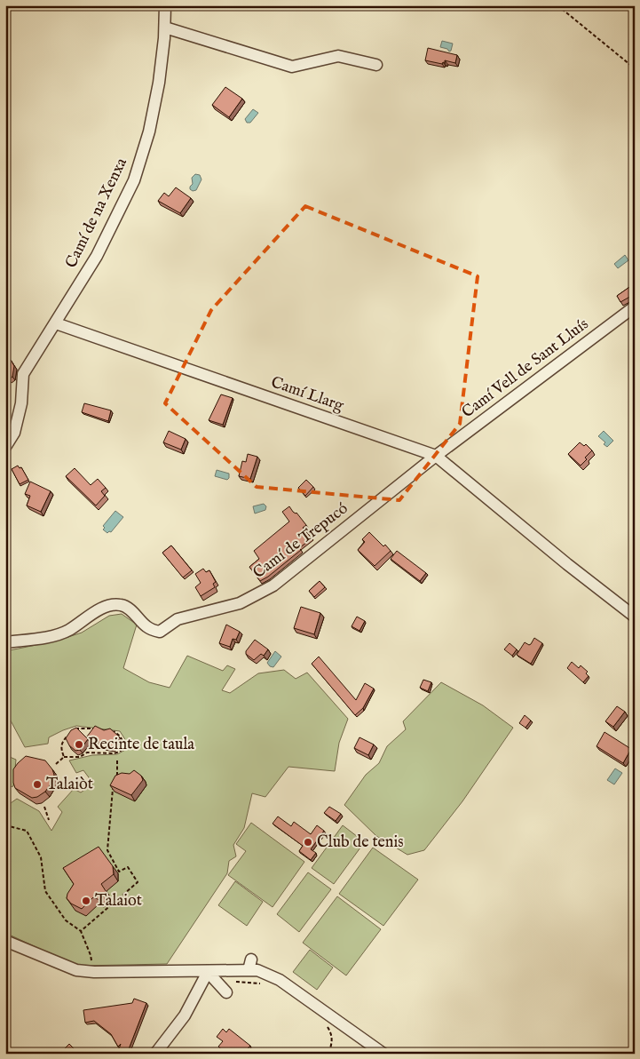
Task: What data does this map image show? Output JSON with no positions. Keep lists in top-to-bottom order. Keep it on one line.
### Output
{"streets":{"street":["Camí de na Xenxa","Camí Vell de Sant Lluís","Camí Llarg","Camí de Trepucó"]},"crossings":[["Camí de na Xenxa","Camí Llarg"],["Camí Vell de Sant Lluís","Camí Llarg"],["Camí Vell de Sant Lluís","Camí de Trepucó"],["Camí Llarg","Camí de Trepucó"]],"places":["Recinte de taula","Talaiòt","Club de tenis","Talaiot"]}
